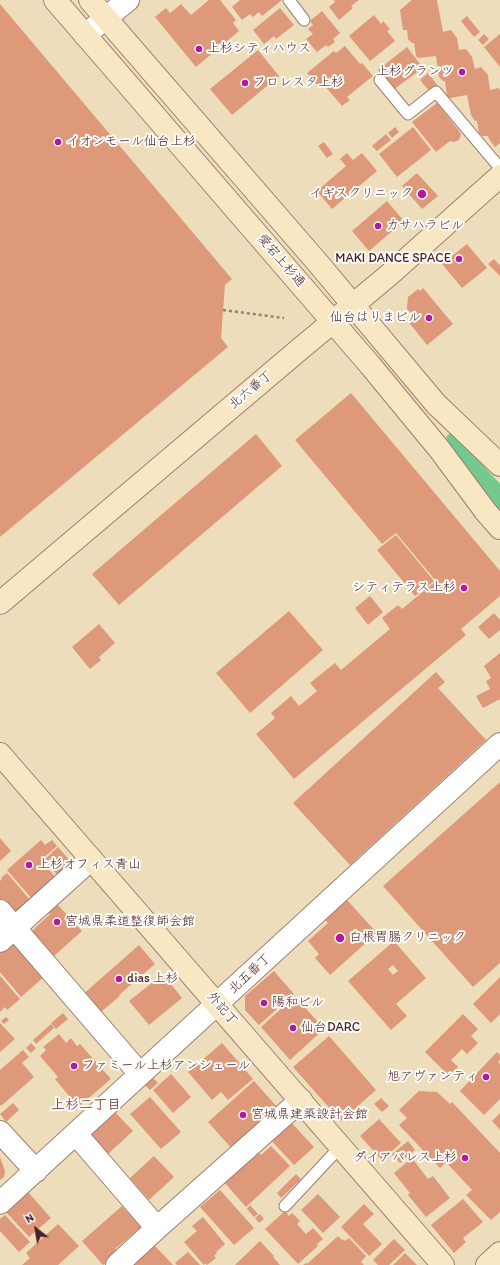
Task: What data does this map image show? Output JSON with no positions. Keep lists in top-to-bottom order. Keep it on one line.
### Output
{"streets":{"street":["愛宕上杉通","北六番丁","北五番丁","外記丁"]},"crossings":[["愛宕上杉通","北六番丁"],["北五番丁","外記丁"]],"districts":["上杉二丁目"],"places":["上杉シティハウス","上杉グランツ","フロレスタ上杉","イオンモール仙台上杉","イギスクリニック","カサハラビル","MAKI DANCE SPACE","仙台はりまビル","シティテラス上杉","上杉オフィス青山","宮城県柔道整復師会館","白根胃腸クリニック","dias 上杉","陽和ビル","仙台DARC","ファミール上杉アンシェール","旭アヴァンティ","宮城県建築設計会館","ダイアパレス上杉"],"north":"top left"}
